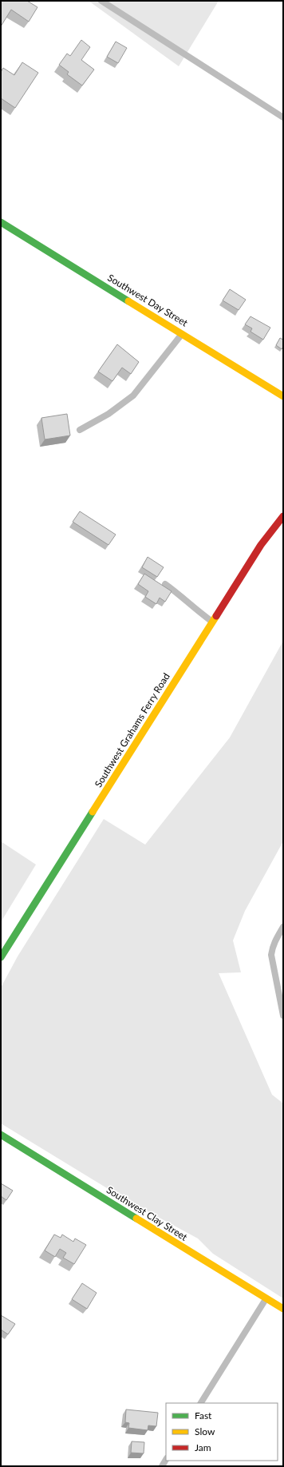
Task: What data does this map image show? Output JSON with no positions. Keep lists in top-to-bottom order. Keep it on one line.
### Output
{"streets":{"main road":["Southwest Day Street","Southwest Grahams Ferry Road","Southwest Clay Street"]},"legend":["Fast","Slow","Jam"]}
